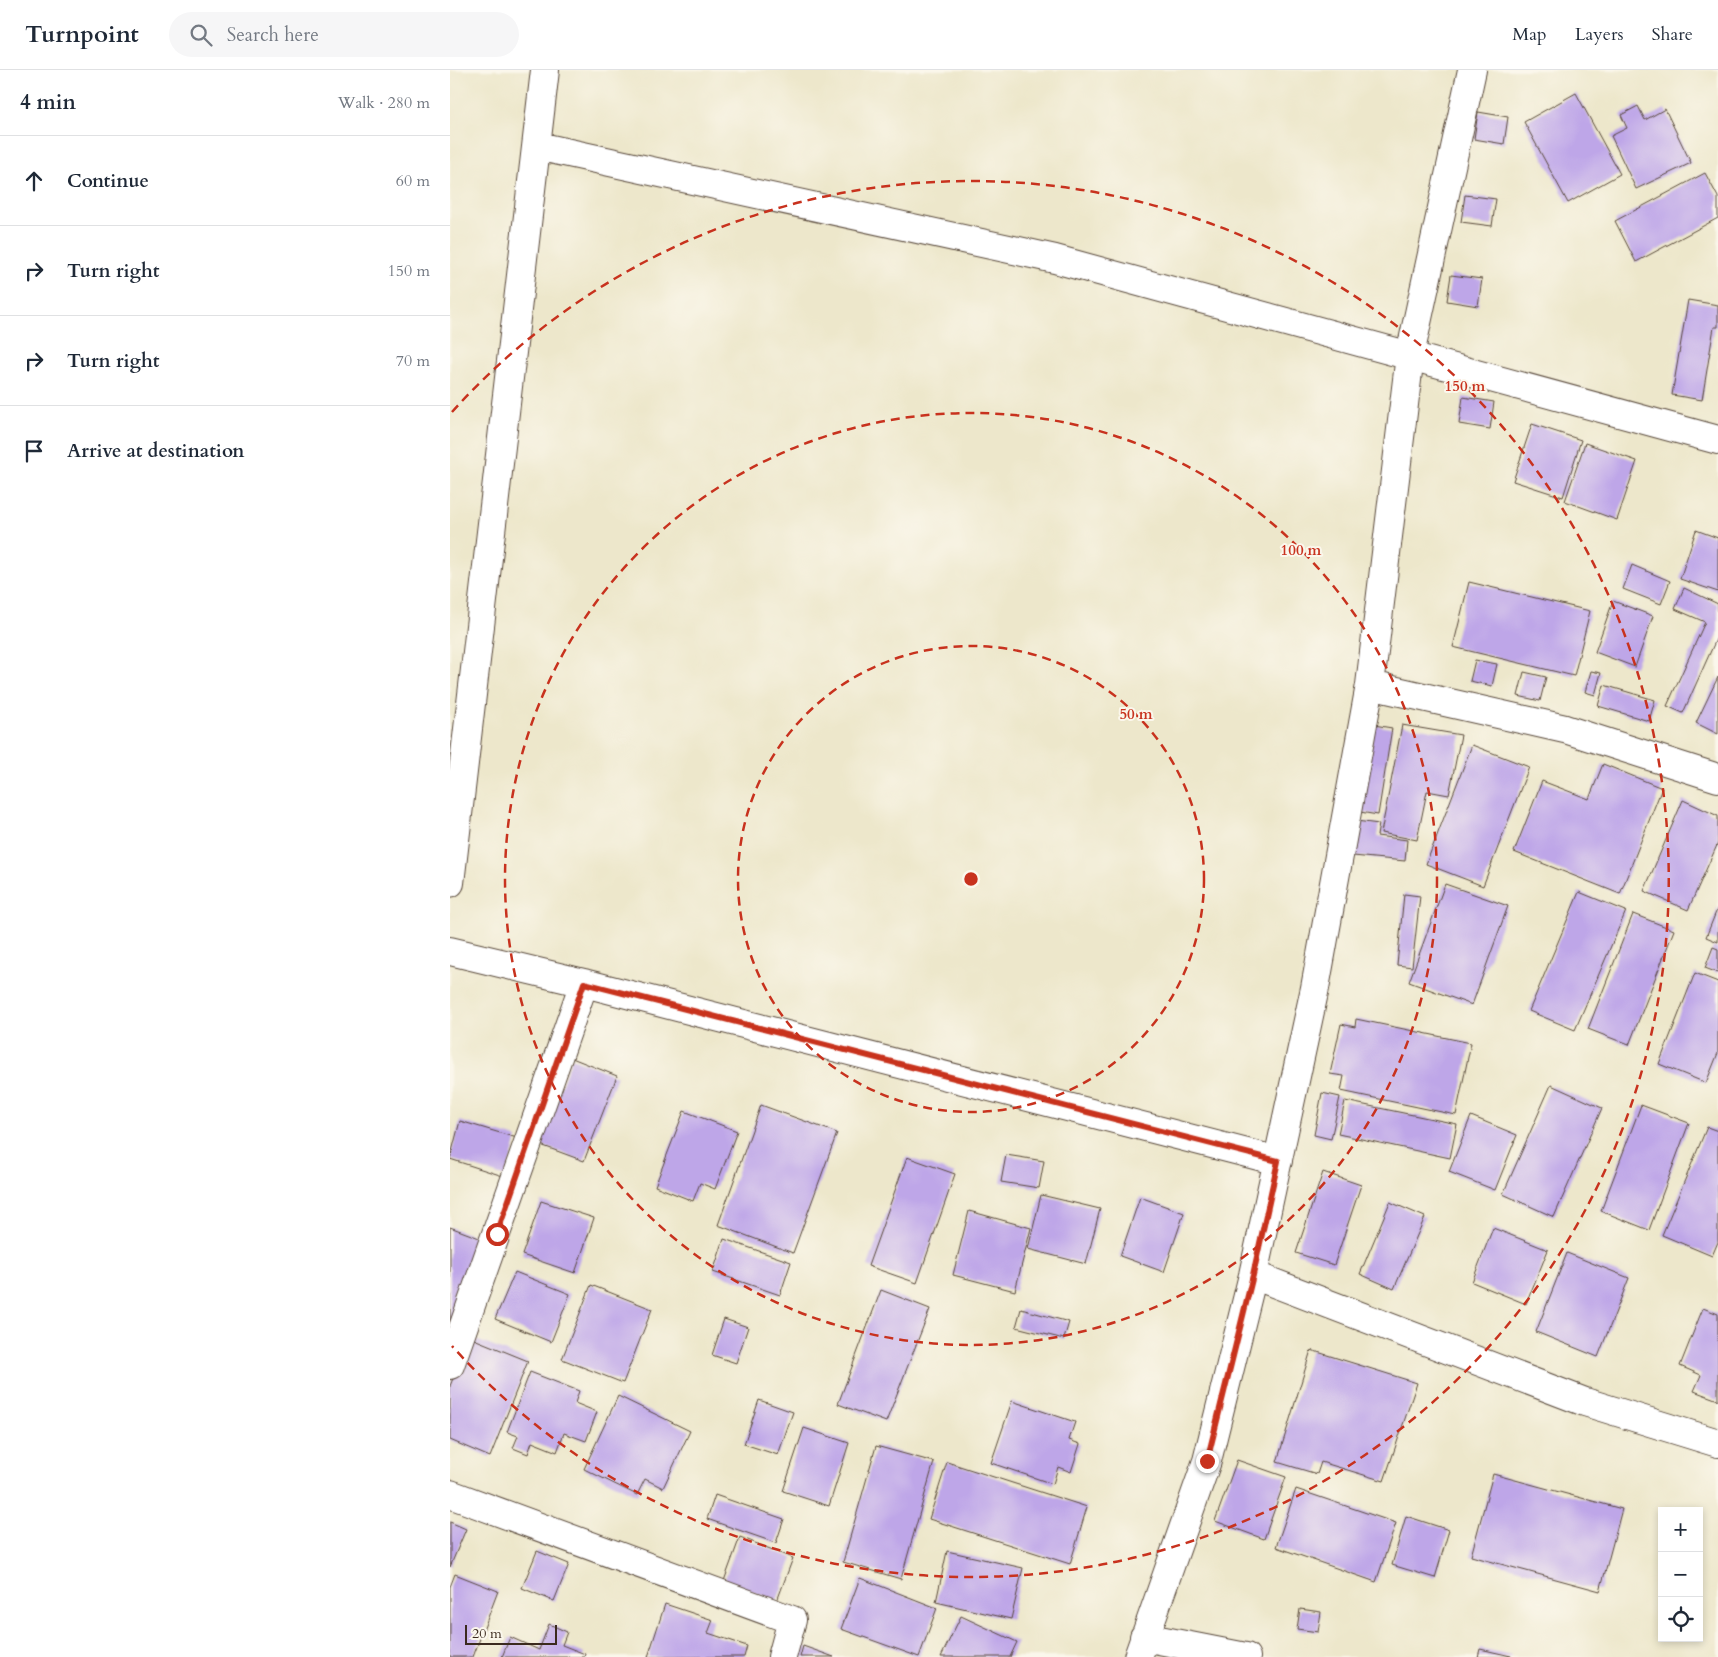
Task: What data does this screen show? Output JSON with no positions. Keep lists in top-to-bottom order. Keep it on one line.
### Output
{"scale_bar":"20 m","page":{"header":"Turnpoint","search":"Search here","nav":["Map","Layers","Share"],"heading":["4 min","Walk · 280 m"],"list":[["Continue","60 m"],["Turn right","150 m"],["Turn right","70 m"],"Arrive at destination"],"map_buttons":["+","−"],"scale":"20 m"},"rings":["150 m","100 m","50 m"]}
